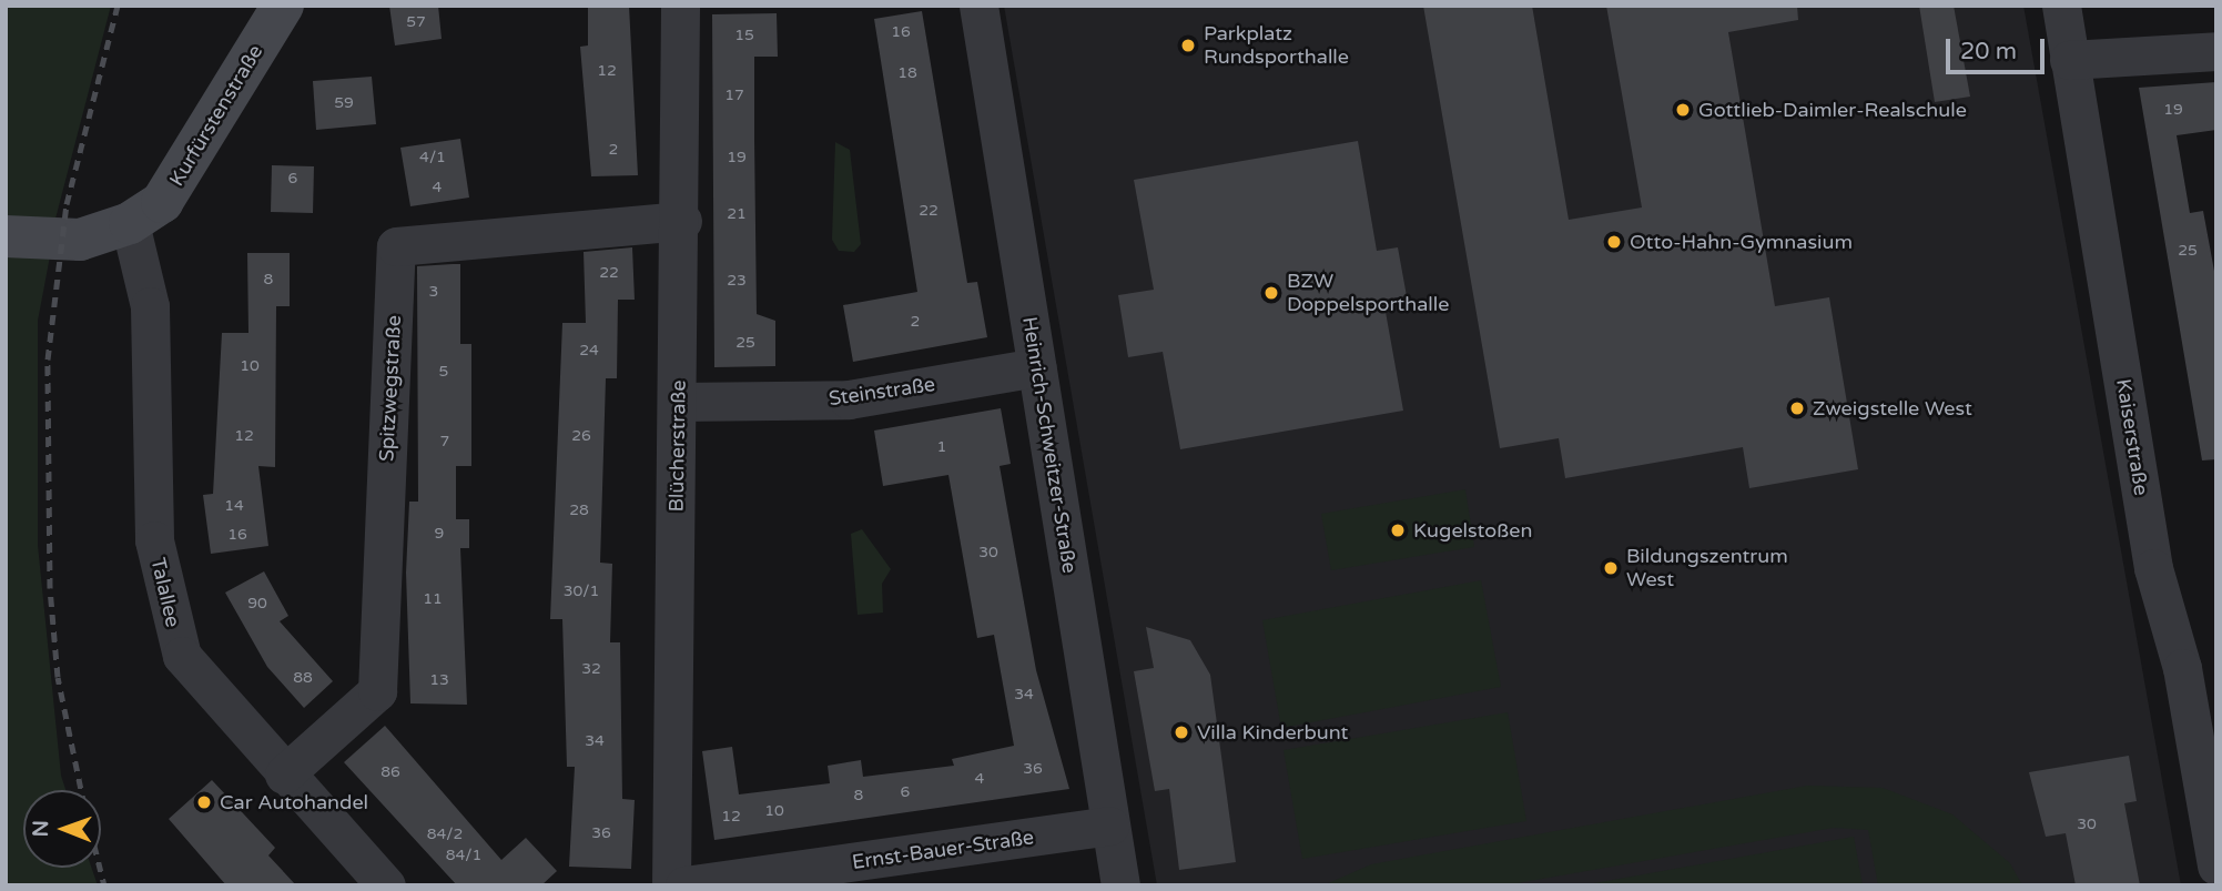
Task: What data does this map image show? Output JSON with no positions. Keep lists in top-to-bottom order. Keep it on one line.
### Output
{"streets":{"street":["Kurfürstenstraße","Spitzwegstraße","Steinstraße","Kaiserstraße","Heinrich-Schweitzer-Straße","Blücherstraße","Talallee","Ernst-Bauer-Straße"]},"crossings":[["Kurfürstenstraße","Talallee"],["Spitzwegstraße","Blücherstraße"],["Spitzwegstraße","Talallee"],["Steinstraße","Heinrich-Schweitzer-Straße"],["Steinstraße","Blücherstraße"],["Heinrich-Schweitzer-Straße","Ernst-Bauer-Straße"]],"places":["Parkplatz Rundsporthalle","Gottlieb-Daimler-Realschule","Otto-Hahn-Gymnasium","BZW Doppelsporthalle","Zweigstelle West","Kugelstoßen","Bildungszentrum West","Villa Kinderbunt","Car Autohandel"],"house_numbers":["57","16","15","12","18","17","59","19","2","4/1","19","6","4","22","21","25","22","8","23","3","2","25","24","10","5","12","26","7","1","14","28","9","16","30","30/1","11","90","32","88","13","34","34","36","86","4","6","8","10","12","30","36","84/2","84/1"],"scale_bar":"20 m","north":"left"}
